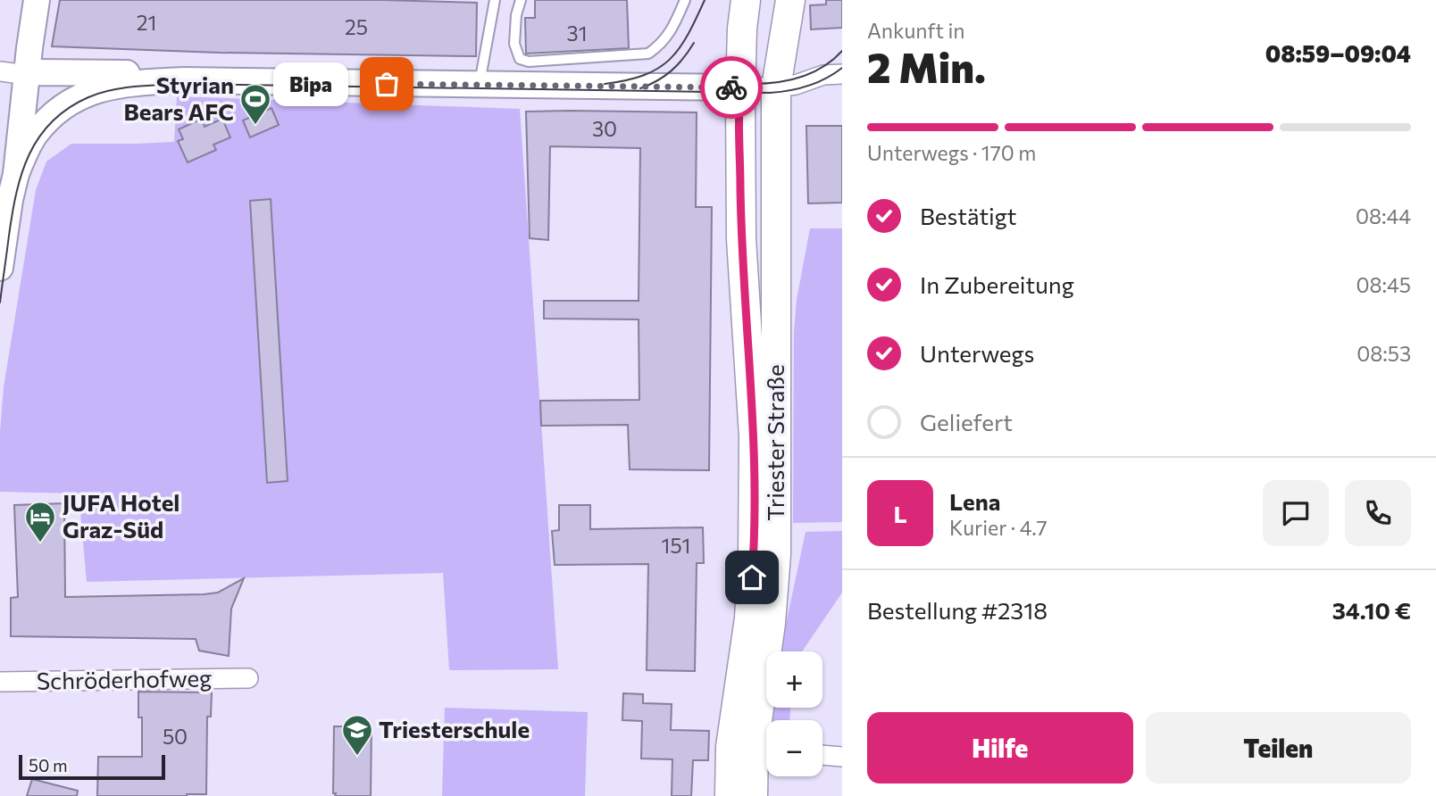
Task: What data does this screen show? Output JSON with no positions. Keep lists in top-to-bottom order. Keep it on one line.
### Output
{"streets":{"main road":["Triester Straße"],"street":["Schröderhofweg"]},"places":{"other":["Bipa"],"sports":["Styrian Bears AFC"],"hotel":["JUFA Hotel Graz-Süd"],"school or university":["Triesterschule"]},"house_numbers":["21","25","31","30","151","50"],"scale_bar":"50 m","page":{"heading":["2 Min.","Ankunft in","08:59–09:04"],"panel":["Lena","Kurier · 4.7","Bestellung #2318","34.10 €"],"bubble":"Bipa","bar":"Unterwegs · 170 m","list":[["Bestätigt","08:44"],["In Zubereitung","08:45"],["Unterwegs","08:53"],"Geliefert"],"round":"L","map_buttons":["+","−"],"buttons":["Hilfe","Teilen"],"scale":"50 m"}}
